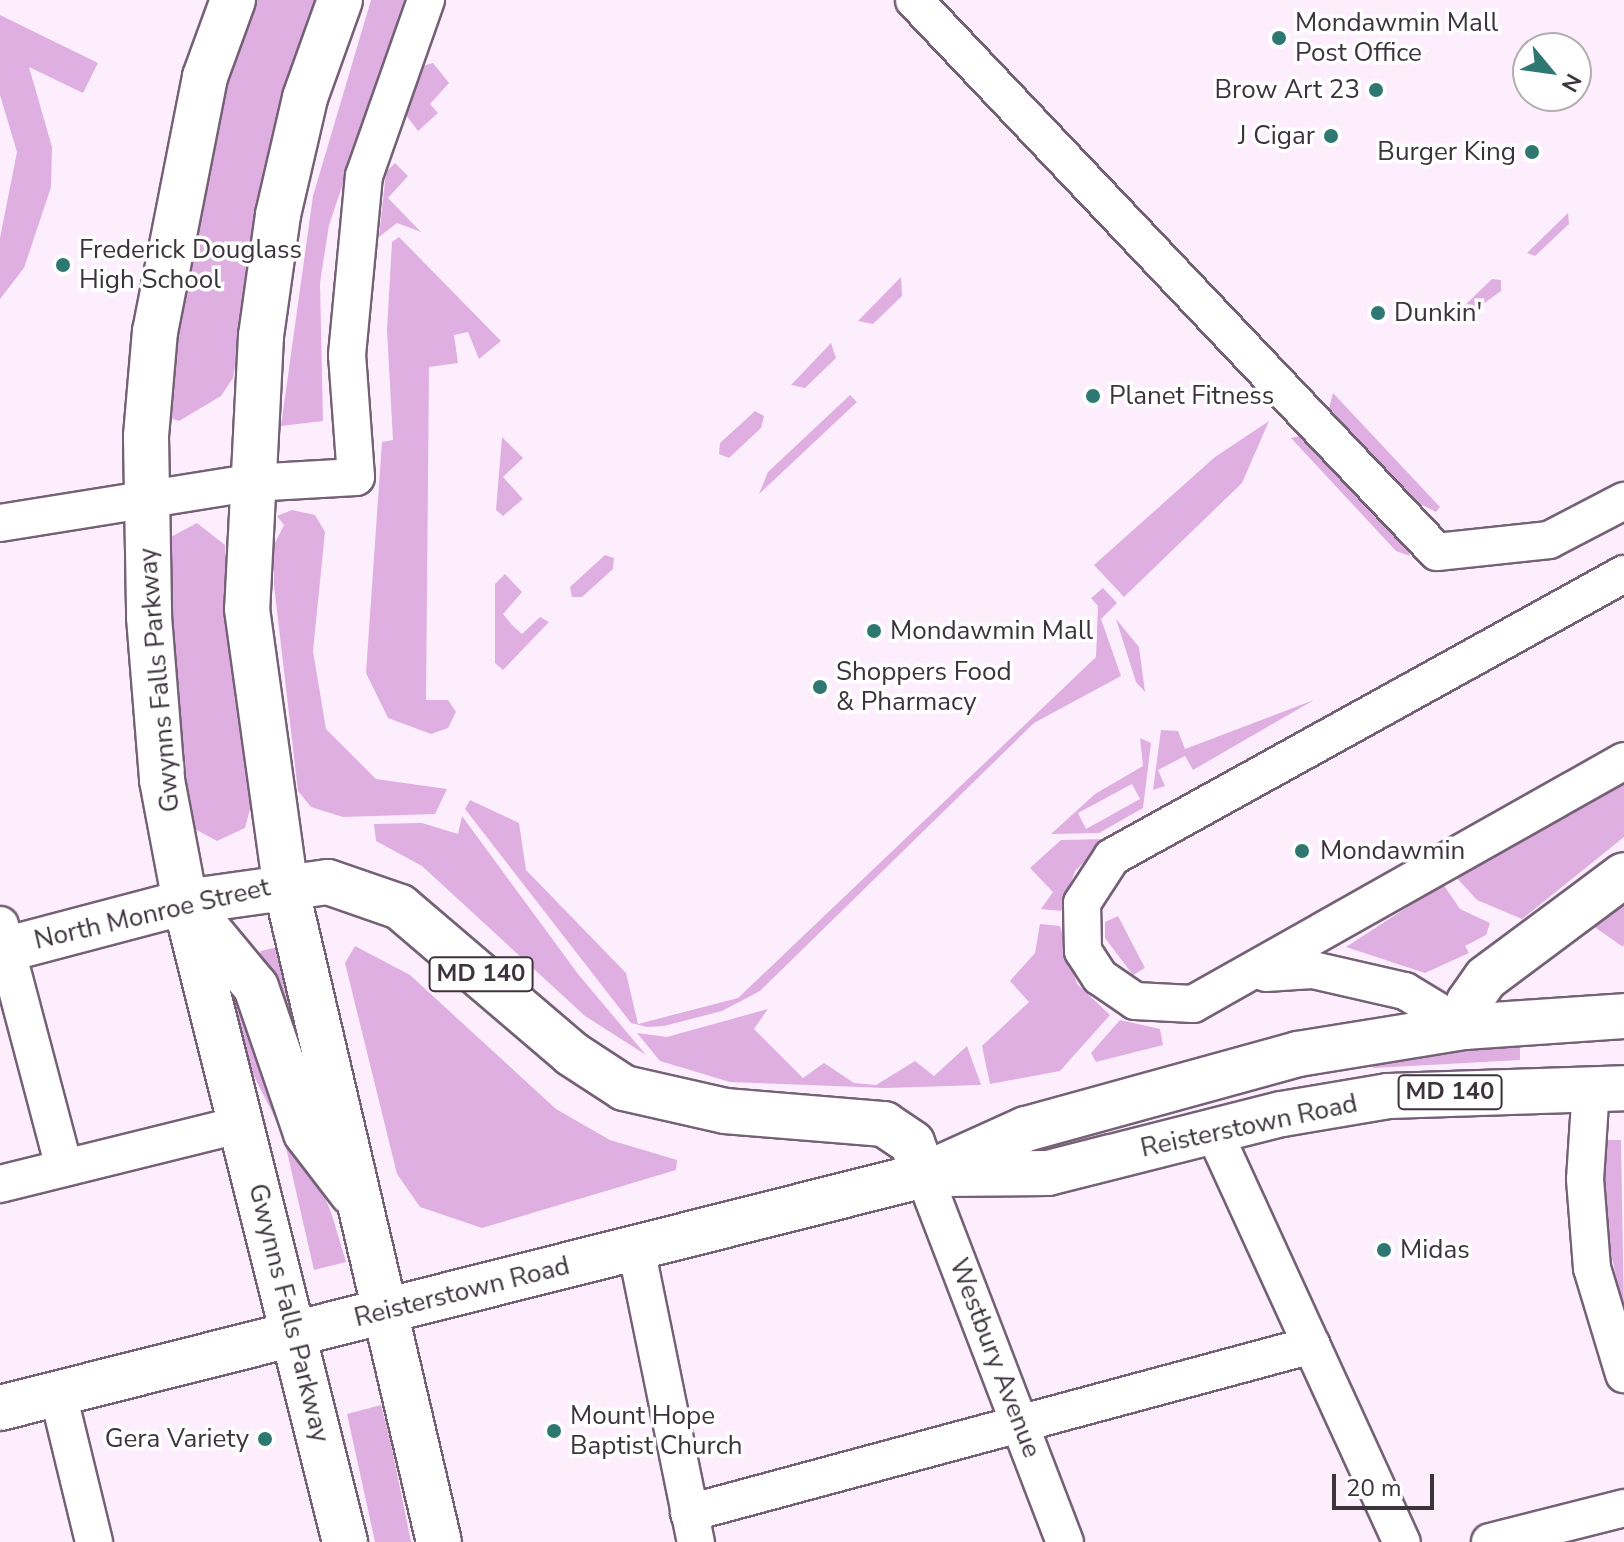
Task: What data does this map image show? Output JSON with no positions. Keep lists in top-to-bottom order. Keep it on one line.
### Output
{"streets":{"main road":["Gwynns Falls Parkway","North Monroe Street","MD 140","Reisterstown Road"],"street":["Westbury Avenue"]},"crossings":[["Gwynns Falls Parkway","North Monroe Street"],["Gwynns Falls Parkway","Reisterstown Road"],["North Monroe Street","Reisterstown Road"],["North Monroe Street","Westbury Avenue"],["Reisterstown Road","Westbury Avenue"]],"places":["Mondawmin Mall Post Office","Brow Art 23","J Cigar","Burger King","Frederick Douglass High School","Dunkin'","Planet Fitness","Mondawmin Mall","Shoppers Food & Pharmacy","Mondawmin","Midas","Mount Hope Baptist Church","Gera Variety"],"scale_bar":"20 m","north":"bottom right"}
